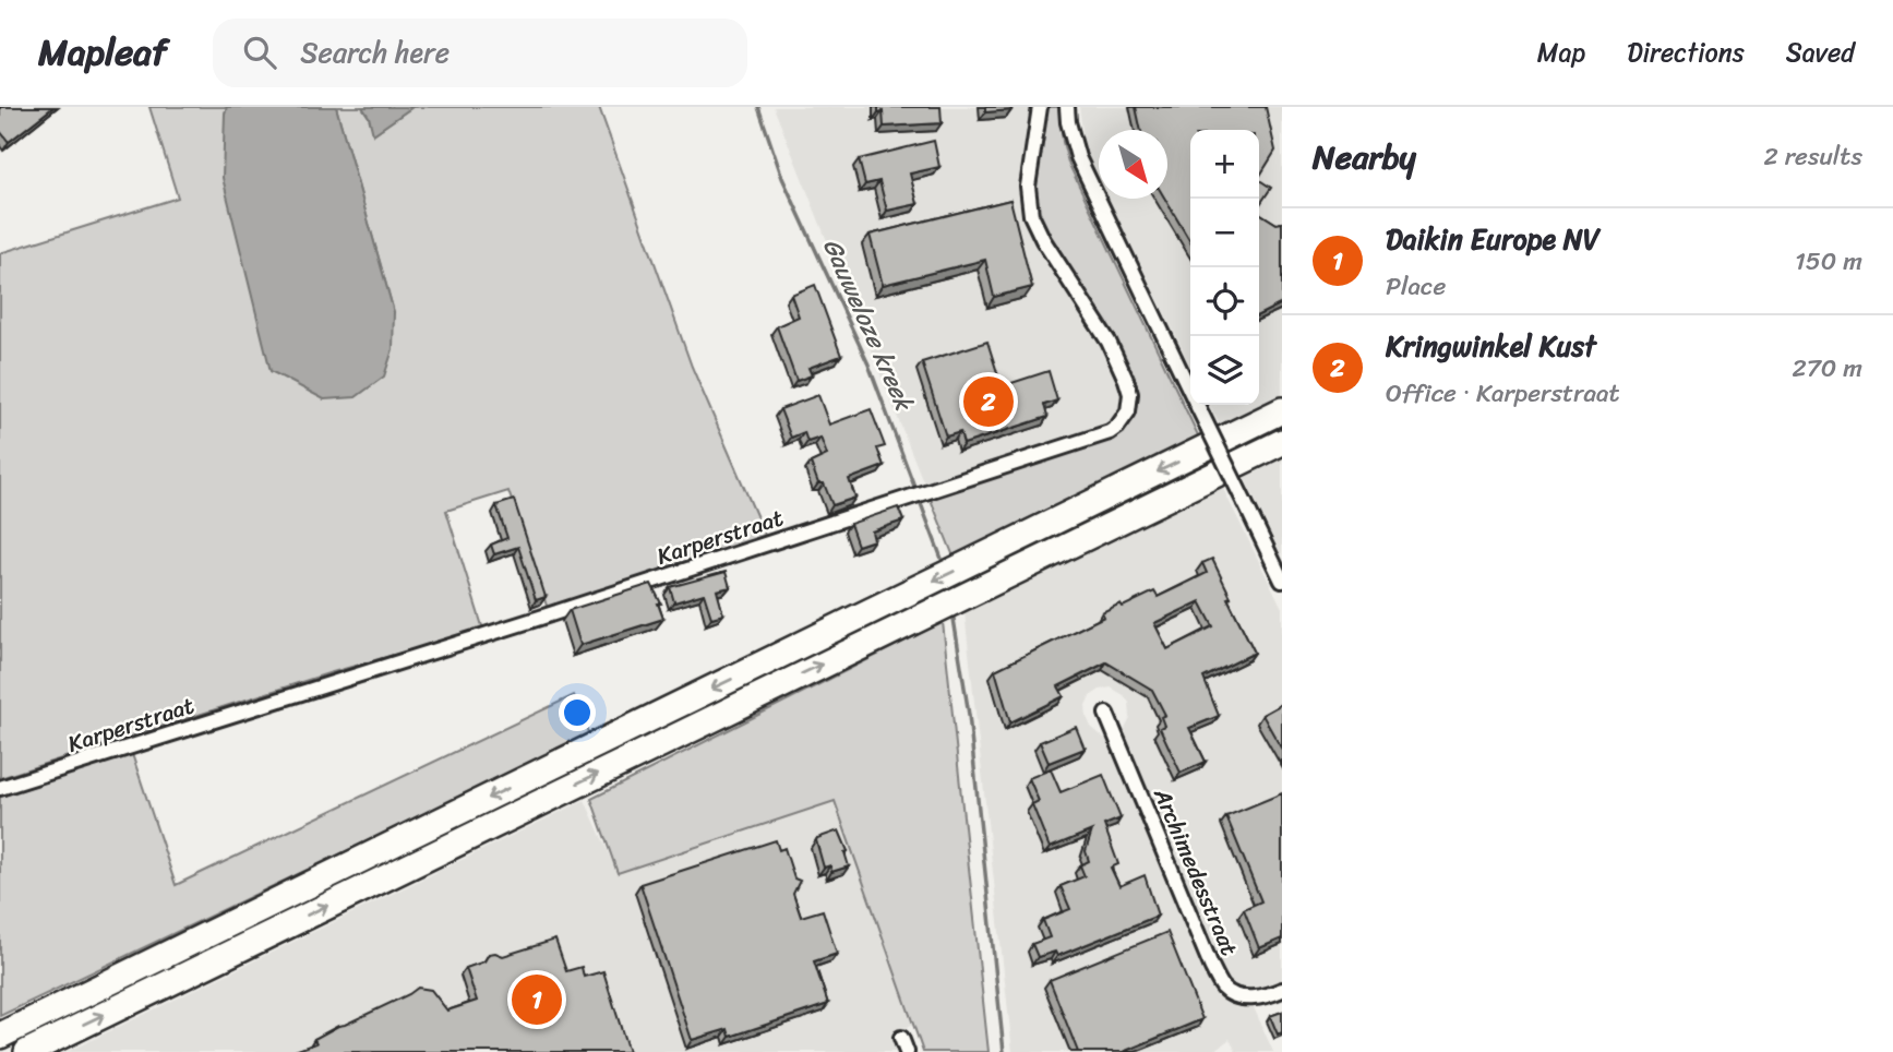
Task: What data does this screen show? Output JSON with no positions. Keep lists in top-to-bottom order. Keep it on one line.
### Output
{"streets":{"street":["Karperstraat","Archimedesstraat"]},"water":["Gauweloze kreek"],"north":"bottom right","page":{"header":"Mapleaf","search":"Search here","nav":["Map","Directions","Saved"],"heading":["Nearby","2 results"],"map_buttons":["+","−"],"list":[{"mark":"1","name":"Daikin Europe NV","note":"Place","value":"150 m"},{"mark":"2","name":"Kringwinkel Kust","note":"Office · Karperstraat","value":"270 m"}],"pins":["2","1"]}}
